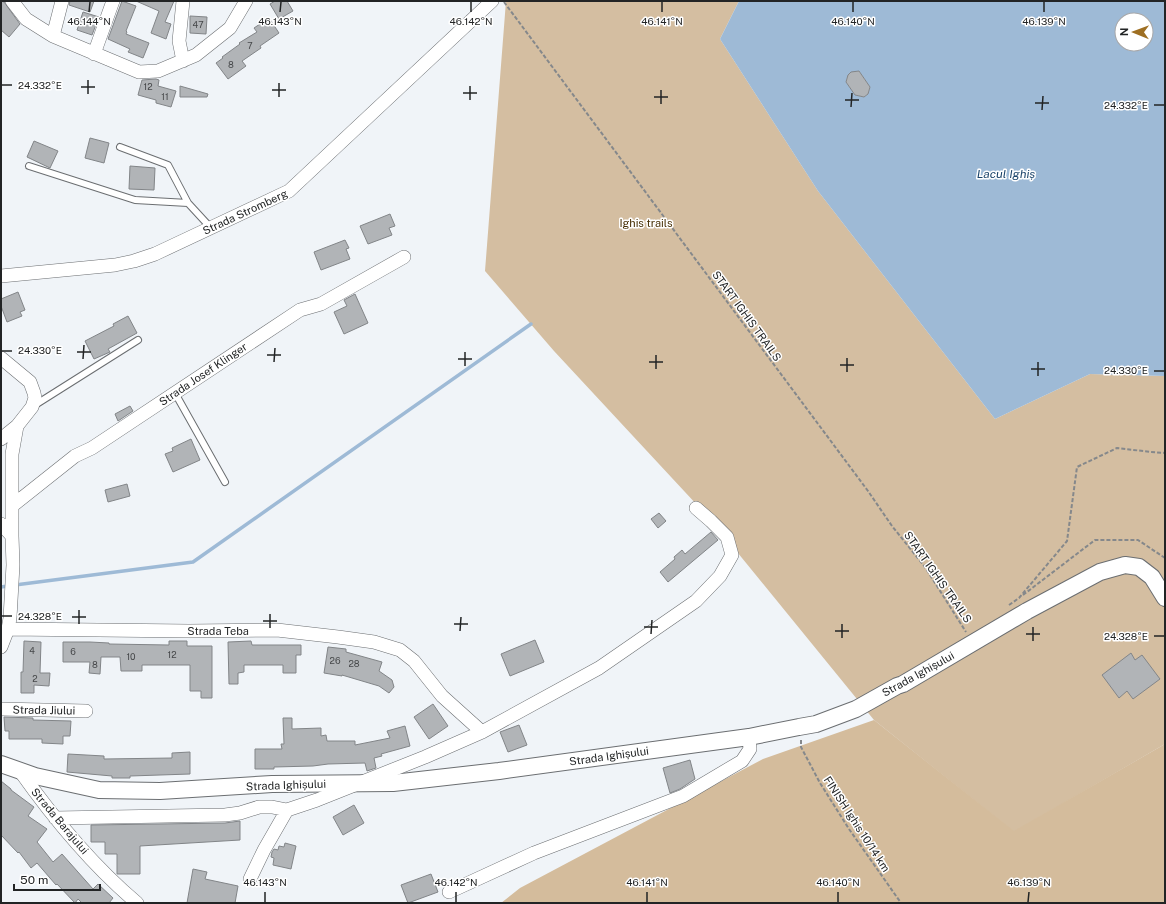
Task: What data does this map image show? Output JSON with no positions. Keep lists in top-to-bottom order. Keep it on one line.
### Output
{"streets":{"street":["Strada Stromberg","Strada Josef Klinger","Strada Teba","Strada Ighișului","Strada Jiului","Strada Barajului"],"path":["START IGHIS TRAILS","FINISH Ighis 10/14 km"]},"crossings":[["START IGHIS TRAILS","Strada Ighișului"],["Strada Ighișului","Strada Barajului"],["Strada Ighișului","FINISH Ighis 10/14 km"]],"water":["Lacul Ighiș"],"parks":["Ighis trails"],"house_numbers":["47","7","8","12","11","4","6","12","10","26","28","8","2"],"scale_bar":"50 m","north":"left","coordinates":["46.144°N","46.143°N","46.142°N","46.141°N","46.140°N","46.139°N","24.332°E","24.330°E","24.328°E"]}
